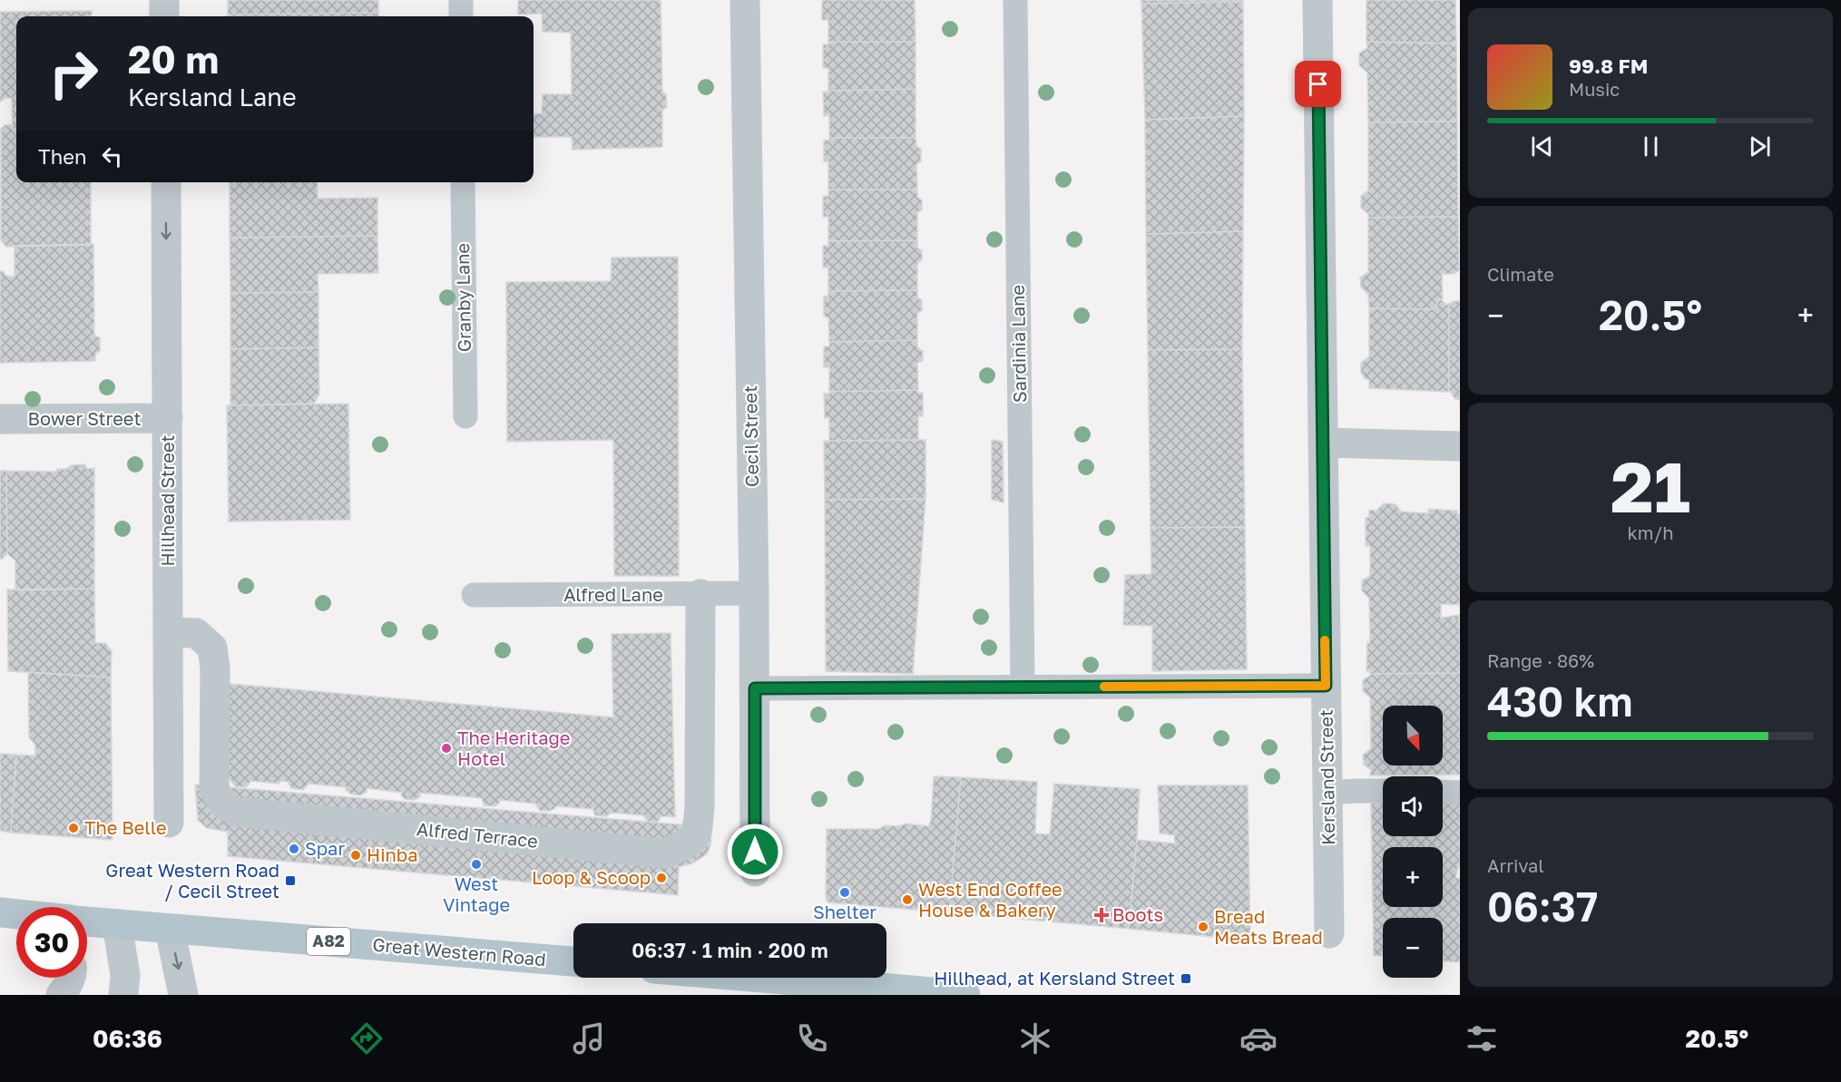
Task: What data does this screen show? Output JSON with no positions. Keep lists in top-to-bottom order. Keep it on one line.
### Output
{"streets":{"main road":["A82","Great Western Road"],"street":["Bower Street","Cecil Street","Hillhead Street","Kersland Street","Alfred Terrace"],"lane":["Granby Lane","Sardinia Lane","Alfred Lane"]},"crossings":[["Bower Street","Hillhead Street"],["Cecil Street","Alfred Lane"],["Hillhead Street","Alfred Terrace"],["Alfred Lane","Alfred Terrace"]],"one_way":["Hillhead Street"],"places":{"other":["The Heritage Hotel","The Belle","Spar","Hinba","West Vintage","Loop & Scoop","Shelter","West End Coffee House & Bakery","Bread Meats Bread"],"transit":["Great Western Road / Cecil Street","Hillhead, at Kersland Street"],"health":["Boots"]},"north":"bottom right","page":{"turn":["20 m","Kersland Lane"],"song":["99.8 FM","Music"],"then":"Then","tile":["Climate",["21","km/h"],["Range · 86%","430 km"],["Arrival","06:37"]],"heat":["−","20.5°","+"],"map_buttons":["+","−"],"limit":"30","trip":"06:37 · 1 min · 200 m","tabs":["06:36","20.5°"]}}
